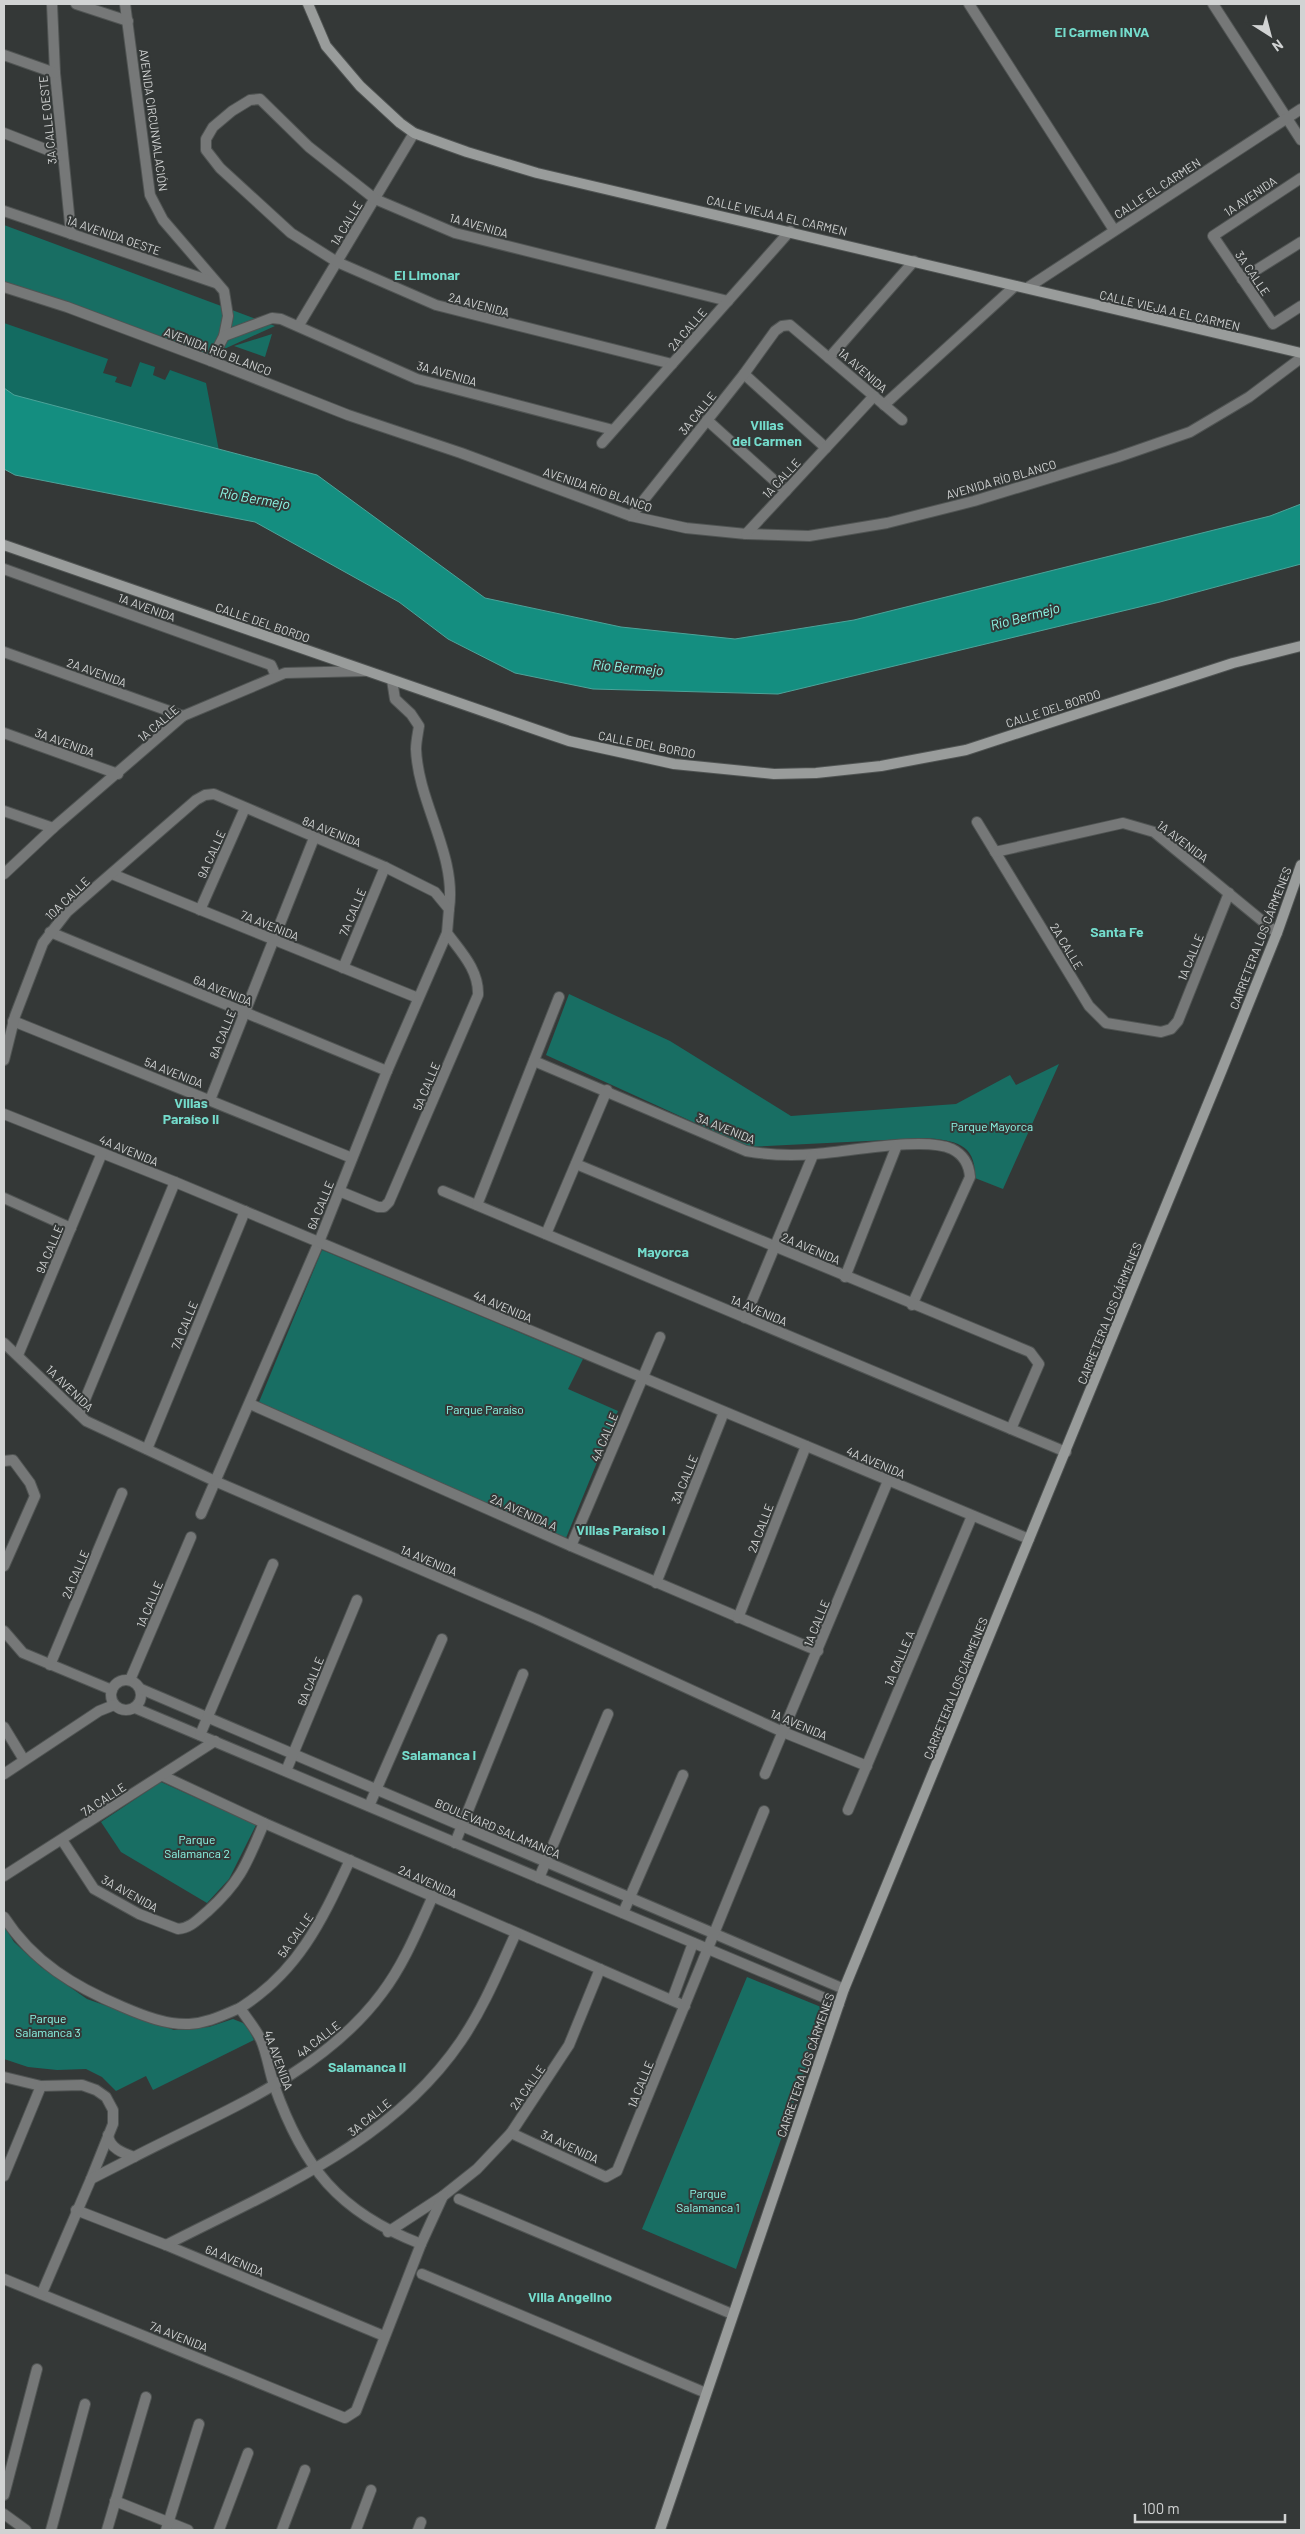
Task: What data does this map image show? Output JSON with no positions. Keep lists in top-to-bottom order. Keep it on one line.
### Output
{"streets":{"street":["3A CALLE OESTE","AVENIDA CIRCUNVALACIÓN","CALLE EL CARMEN","1A AVENIDA","CALLE VIEJA A EL CARMEN","1A CALLE","1A AVENIDA OESTE","3A CALLE","2A AVENIDA","2A CALLE","AVENIDA RÍO BLANCO","3A AVENIDA","CALLE DEL BORDO","8A AVENIDA","9A CALLE","10A CALLE","7A CALLE","7A AVENIDA","CARRETERA LOS CÁRMENES","6A AVENIDA","8A CALLE","5A AVENIDA","5A CALLE","4A AVENIDA","6A CALLE","4A CALLE","2A AVENIDA A","1A CALLE A","BOULEVARD SALAMANCA"]},"crossings":[["3A CALLE OESTE","1A AVENIDA OESTE"],["AVENIDA CIRCUNVALACIÓN","1A AVENIDA OESTE"],["AVENIDA CIRCUNVALACIÓN","AVENIDA RÍO BLANCO"],["AVENIDA CIRCUNVALACIÓN","3A AVENIDA"],["CALLE EL CARMEN","CALLE VIEJA A EL CARMEN"],["1A AVENIDA","1A CALLE"],["1A AVENIDA","3A CALLE"],["1A AVENIDA","2A AVENIDA"],["1A AVENIDA","2A CALLE"],["1A AVENIDA","9A CALLE"],["1A AVENIDA","7A CALLE"],["1A AVENIDA","CARRETERA LOS CÁRMENES"],["1A AVENIDA","6A CALLE"],["1A AVENIDA","1A CALLE A"],["CALLE VIEJA A EL CARMEN","1A CALLE"],["CALLE VIEJA A EL CARMEN","2A CALLE"],["1A CALLE","2A AVENIDA"],["1A CALLE","2A CALLE"],["1A CALLE","AVENIDA RÍO BLANCO"],["1A CALLE","3A AVENIDA"],["1A CALLE","CALLE DEL BORDO"],["1A CALLE","4A AVENIDA"],["1A CALLE","2A AVENIDA A"],["1A CALLE","BOULEVARD SALAMANCA"],["3A CALLE","2A AVENIDA"],["3A CALLE","AVENIDA RÍO BLANCO"],["3A CALLE","6A AVENIDA"],["3A CALLE","4A AVENIDA"],["3A CALLE","2A AVENIDA A"],["2A AVENIDA","2A CALLE"],["2A AVENIDA","3A AVENIDA"],["2A AVENIDA","7A CALLE"],["2A AVENIDA","5A CALLE"],["2A AVENIDA","4A CALLE"],["2A CALLE","3A AVENIDA"],["2A CALLE","7A AVENIDA"],["2A CALLE","6A AVENIDA"],["2A CALLE","4A AVENIDA"],["2A CALLE","2A AVENIDA A"],["3A AVENIDA","7A CALLE"],["CALLE DEL BORDO","6A CALLE"],["8A AVENIDA","9A CALLE"],["8A AVENIDA","10A CALLE"],["8A AVENIDA","7A CALLE"],["8A AVENIDA","8A CALLE"],["8A AVENIDA","6A CALLE"],["9A CALLE","7A AVENIDA"],["9A CALLE","4A AVENIDA"],["10A CALLE","7A AVENIDA"],["10A CALLE","6A AVENIDA"],["10A CALLE","5A AVENIDA"],["7A CALLE","7A AVENIDA"],["7A CALLE","4A AVENIDA"],["7A AVENIDA","8A CALLE"],["7A AVENIDA","6A CALLE"],["CARRETERA LOS CÁRMENES","4A AVENIDA"],["CARRETERA LOS CÁRMENES","BOULEVARD SALAMANCA"],["6A AVENIDA","8A CALLE"],["6A AVENIDA","6A CALLE"],["8A CALLE","5A AVENIDA"],["5A AVENIDA","6A CALLE"],["5A CALLE","4A AVENIDA"],["5A CALLE","6A CALLE"],["4A AVENIDA","6A CALLE"],["4A AVENIDA","4A CALLE"],["4A AVENIDA","1A CALLE A"],["6A CALLE","2A AVENIDA A"],["6A CALLE","BOULEVARD SALAMANCA"],["4A CALLE","2A AVENIDA A"]],"districts":["El Carmen INVA","El Limonar","Villas del Carmen","Santa Fe","Villas Paraíso II","Mayorca","Villas Paraíso I","Salamanca I","Salamanca II","Villa Angelino"],"water":["Río Bermejo"],"parks":["Parque Mayorca","Parque Paraíso","Parque Salamanca 2","Parque Salamanca 3","Parque Salamanca 1"],"scale_bar":"100 m","north":"bottom right"}
